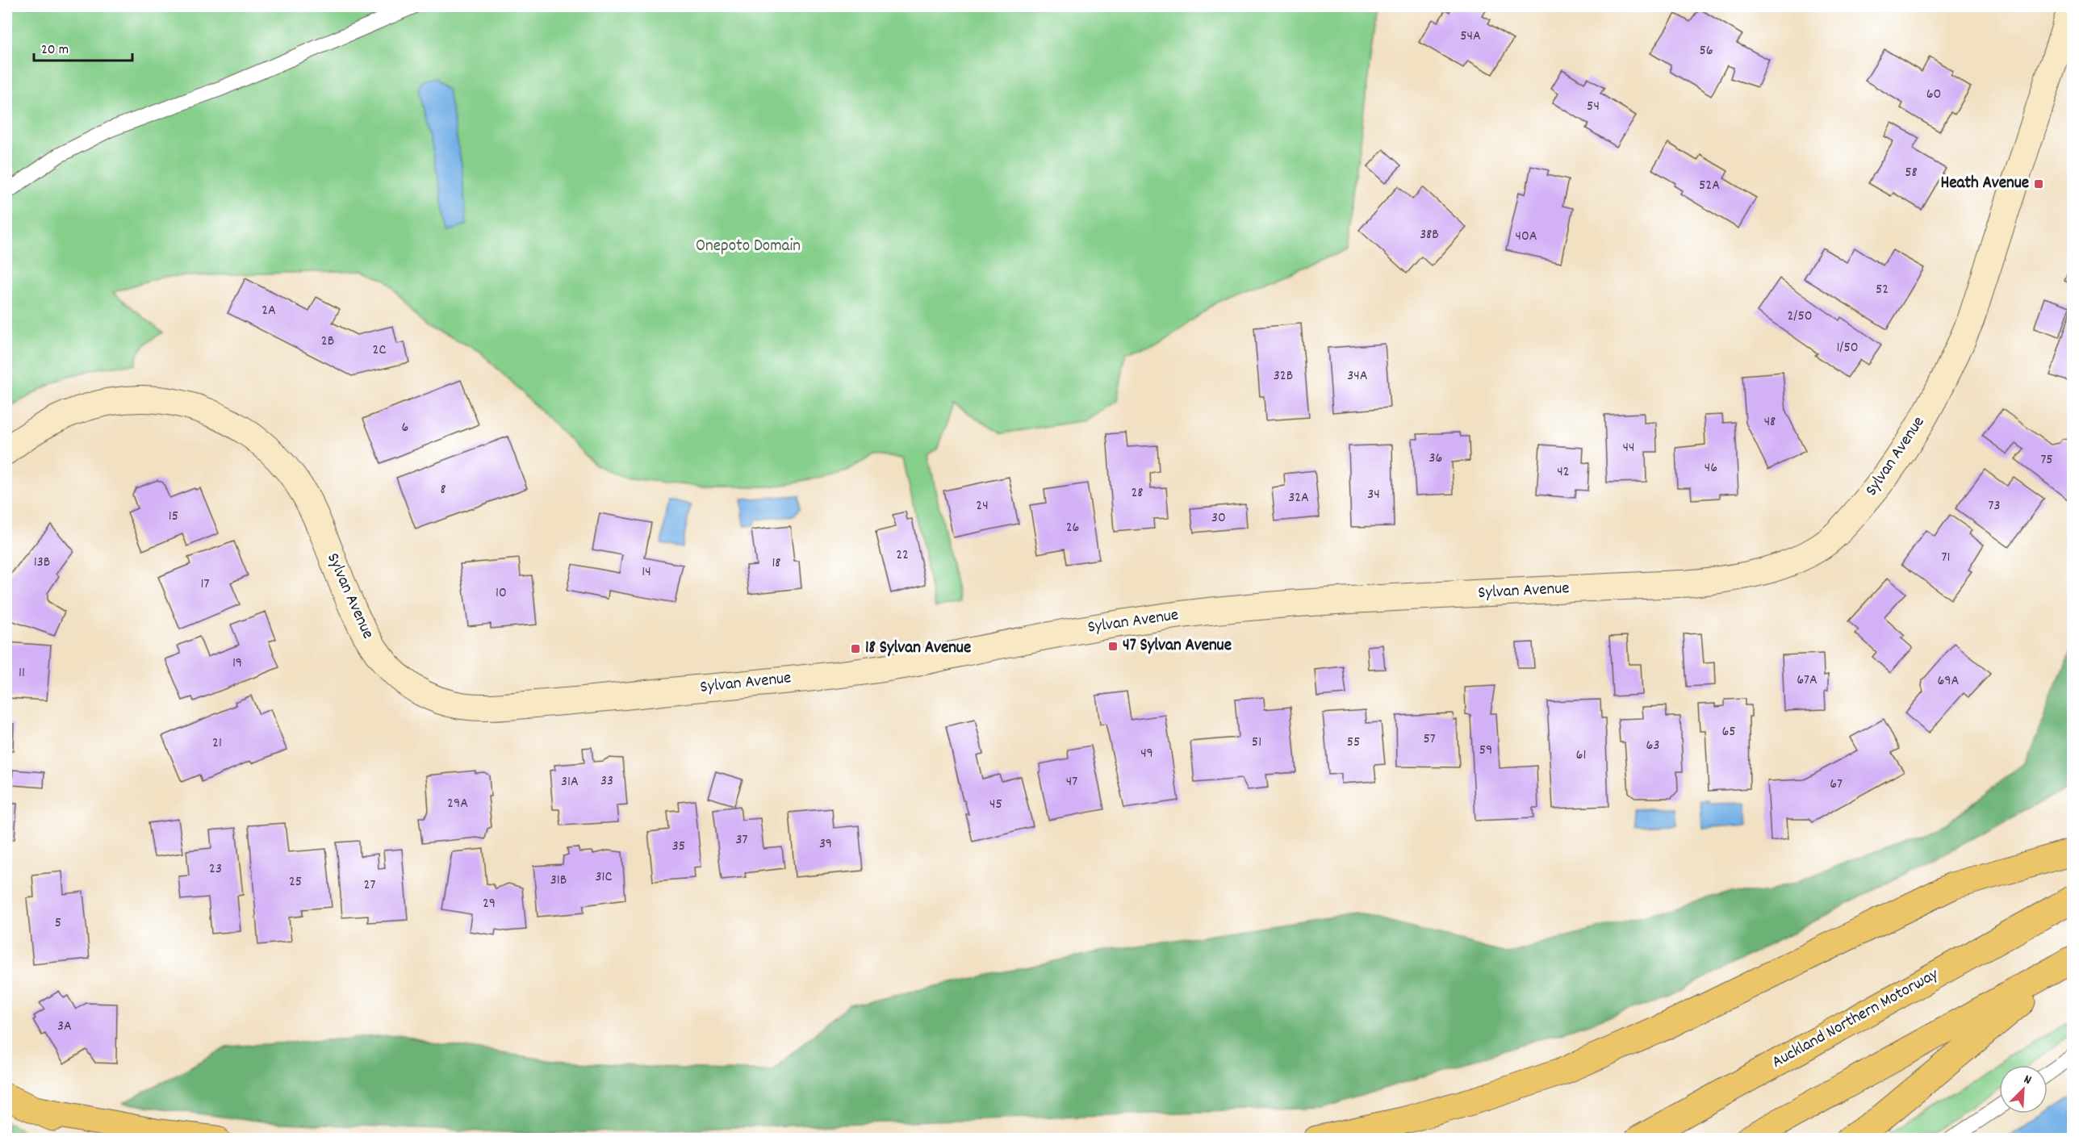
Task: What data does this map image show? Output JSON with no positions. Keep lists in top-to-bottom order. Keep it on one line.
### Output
{"streets":{"highway":["Auckland Northern Motorway"],"main road":["Sylvan Avenue"]},"parks":["Onepoto Domain"],"places":{"transit":["Heath Avenue","47 Sylvan Avenue","18 Sylvan Avenue"]},"house_numbers":["54A","56","60","54","58","52A","38B","40A","52","2A","2/50","2B","1/50","2C","32B","34A","48","6","44","36","75","46","42","8","28","34","32A","24","73","15","30","26","22","71","13B","18","14","17","10","19","11","67A","69A","65","57","51","55","21","63","59","49","61","33","31A","47","67","29A","45","37","39","35","23","31C","31B","25","27","29","5","3A"],"scale_bar":"20 m","north":"top right"}
